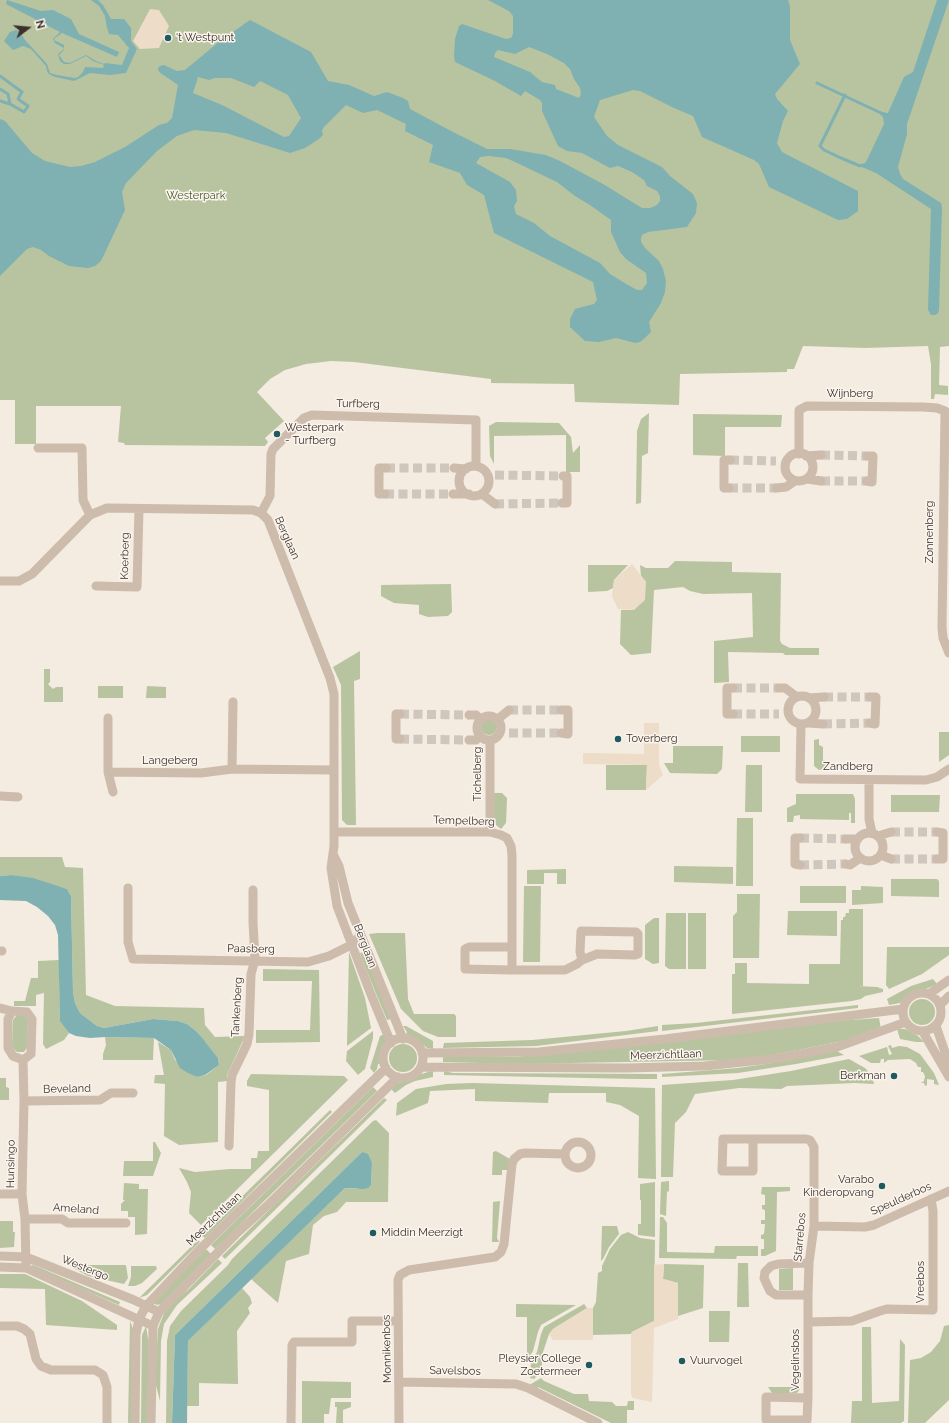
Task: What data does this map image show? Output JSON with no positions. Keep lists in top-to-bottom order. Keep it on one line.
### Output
{"streets":{"street":["Wijnberg","Turfberg","Zonnenberg","Berglaan","Koerberg","Langeberg","Zandberg","Tichelberg","Tempelberg","Paasberg","Tankenberg","Meerzichtlaan","Beveland","Hunsingo","Speulderbos","Ameland","Starrebos","Westergo","Vreebos","Monnikenbos","Vegelinsbos","Savelsbos"]},"crossings":[["Wijnberg","Zonnenberg"],["Turfberg","Berglaan"],["Berglaan","Koerberg"],["Berglaan","Langeberg"],["Berglaan","Tempelberg"],["Berglaan","Paasberg"],["Berglaan","Meerzichtlaan"],["Tichelberg","Tempelberg"],["Paasberg","Tankenberg"],["Meerzichtlaan","Westergo"],["Beveland","Hunsingo"],["Hunsingo","Ameland"],["Hunsingo","Westergo"],["Speulderbos","Starrebos"],["Speulderbos","Vreebos"],["Starrebos","Vreebos"],["Starrebos","Vegelinsbos"],["Vreebos","Vegelinsbos"],["Monnikenbos","Savelsbos"]],"parks":["Westerpark"],"places":["'t Westpunt","Westerpark - Turfberg","Toverberg","Berkman","Varabo Kinderopvang","Middin Meerzigt","Vuurvogel","Pleysier College Zoetermeer"],"north":"right"}
